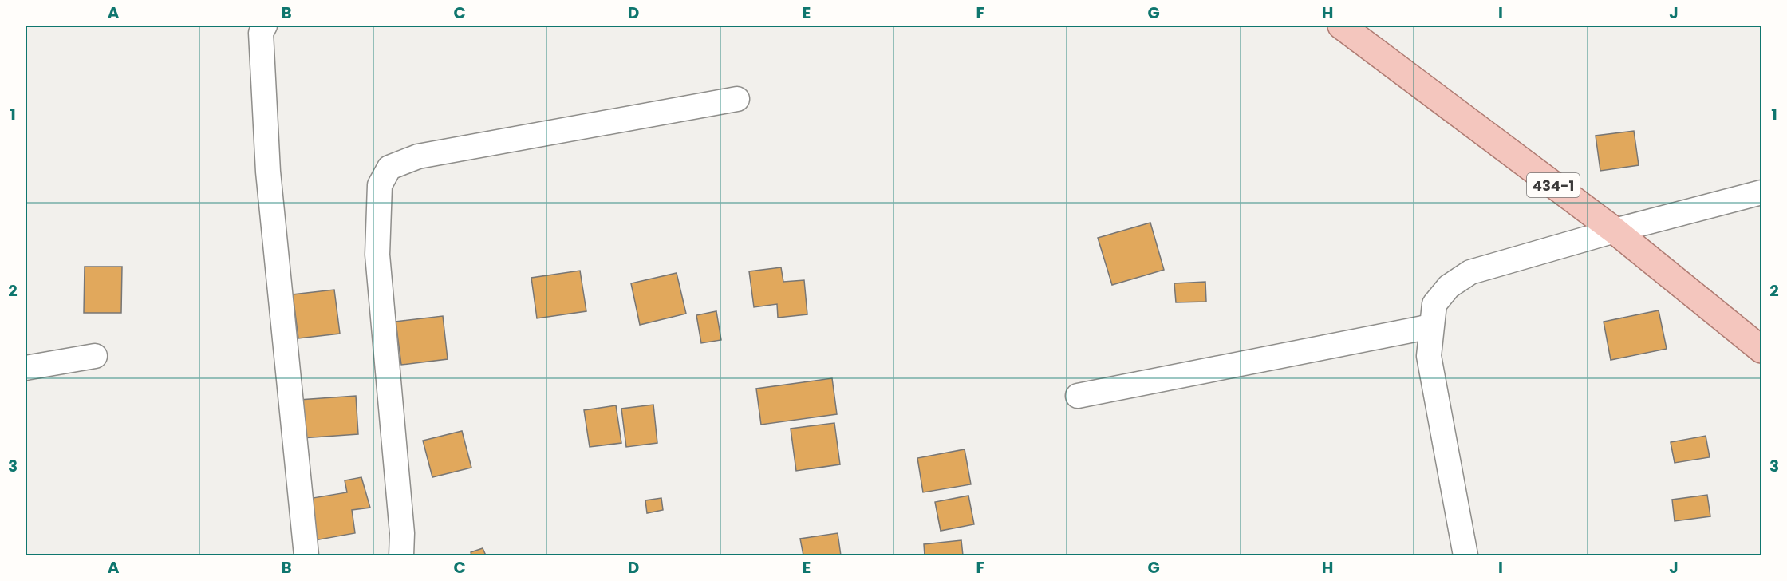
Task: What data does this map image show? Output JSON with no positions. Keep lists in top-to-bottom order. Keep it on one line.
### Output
{"streets":{"main road":["434-1"]},"grid":{"columns":["A","B","C","D","E","F","G","H","I","J"],"rows":["1","2","3"]}}
